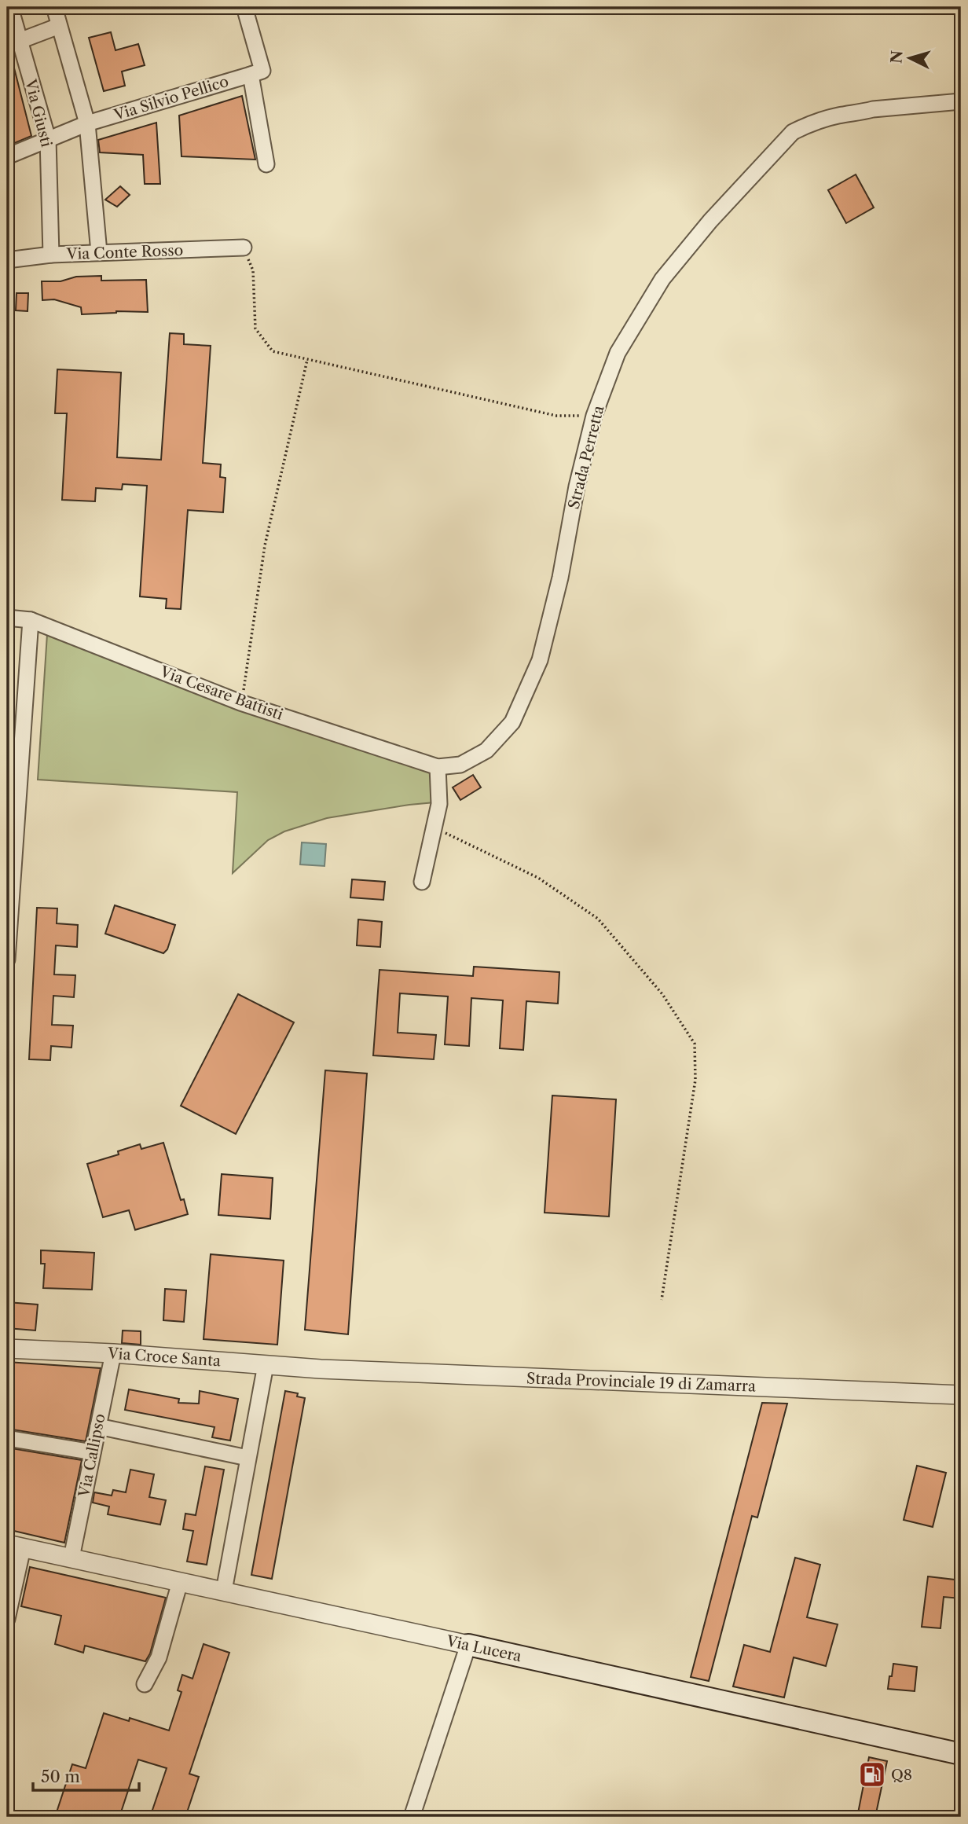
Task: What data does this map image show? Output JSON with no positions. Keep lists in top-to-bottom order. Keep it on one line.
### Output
{"streets":{"main road":["Via Lucera"],"street":["Via Silvio Pellico","Via Giusti","Via Conte Rosso","Strada Perretta","Via Cesare Battisti","Via Croce Santa","Strada Provinciale 19 di Zamarra","Via Callipso"]},"crossings":[["Via Silvio Pellico","Via Giusti"],["Via Giusti","Via Conte Rosso"],["Strada Perretta","Via Cesare Battisti"],["Via Croce Santa","Strada Provinciale 19 di Zamarra"],["Via Croce Santa","Via Callipso"],["Via Callipso","Via Lucera"]],"places":{"fuel station":["Q8"]},"scale_bar":"50 m","north":"left"}
